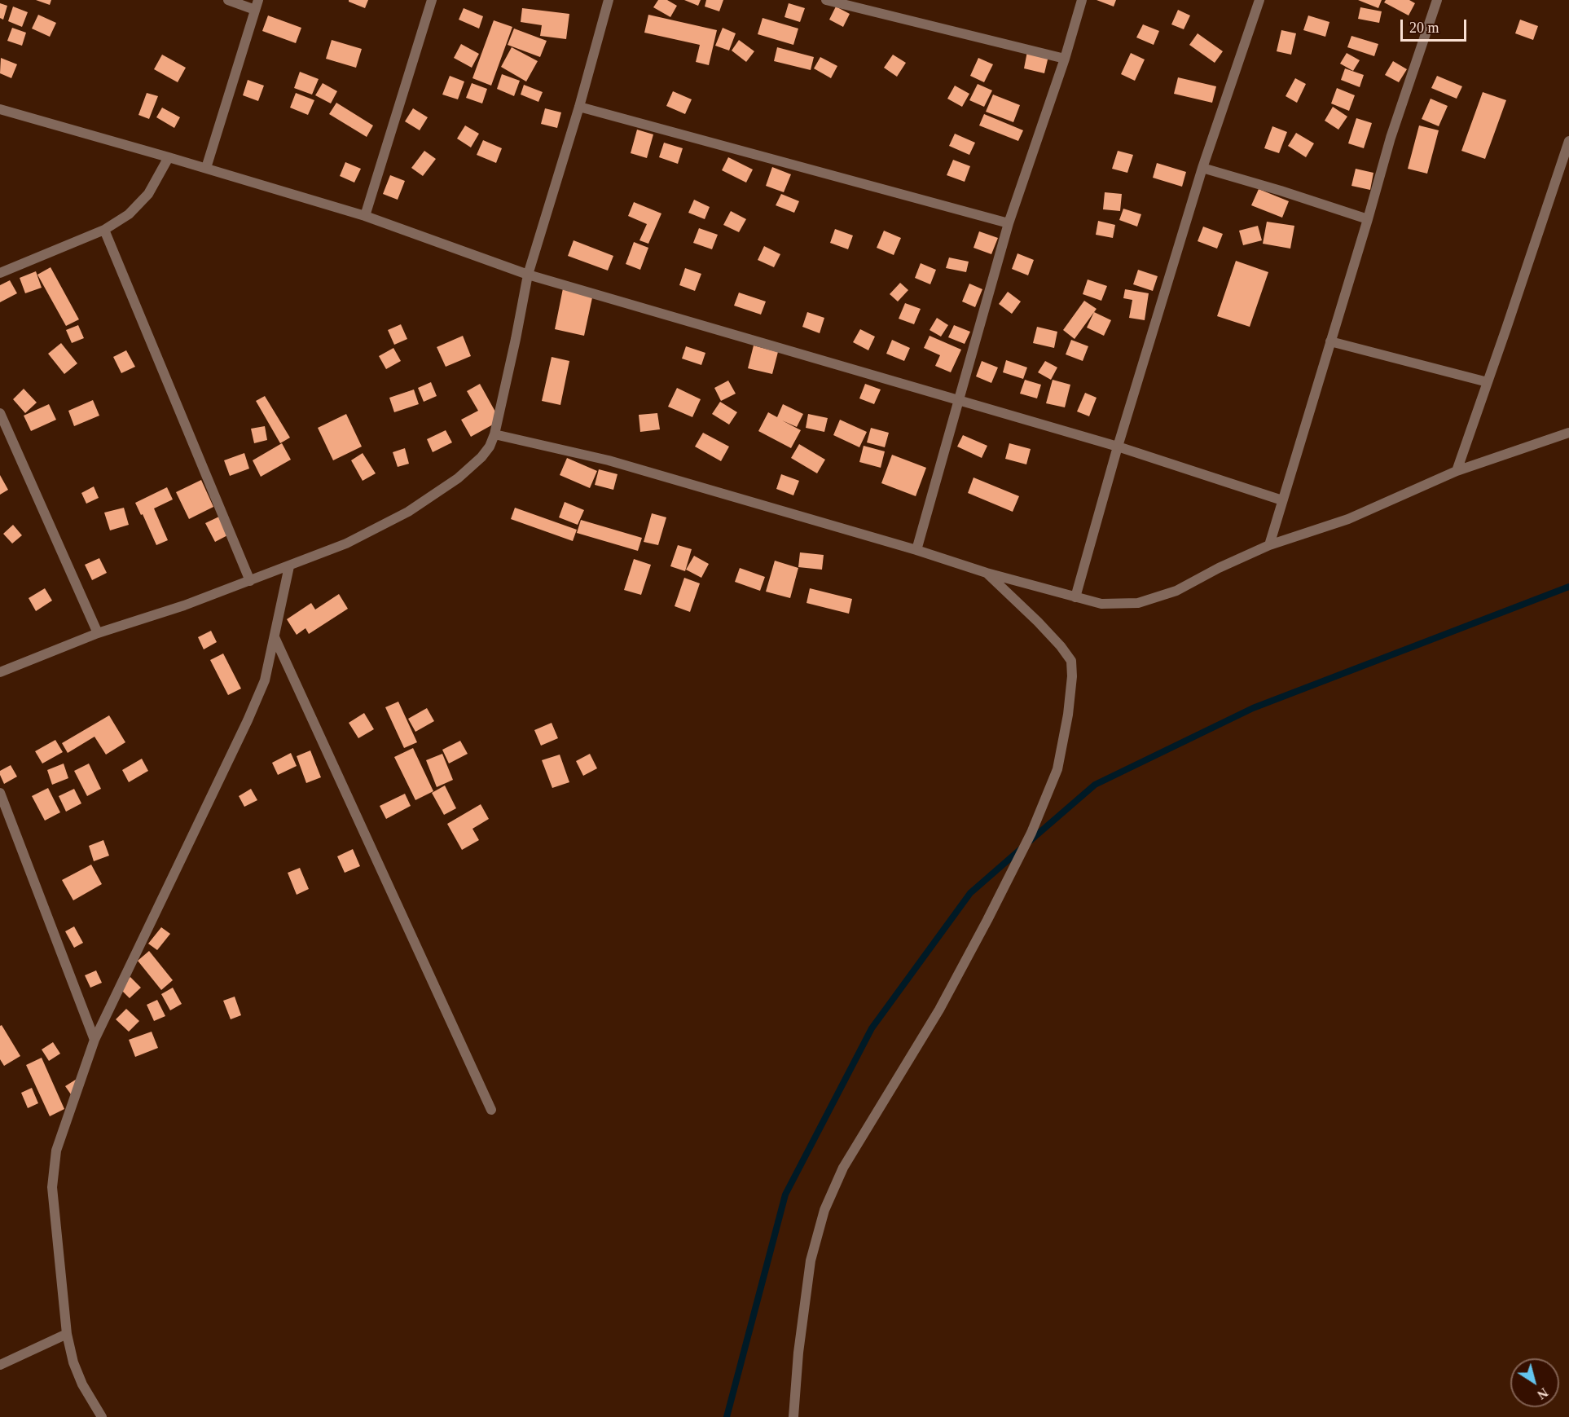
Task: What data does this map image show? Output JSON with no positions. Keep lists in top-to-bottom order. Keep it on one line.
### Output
{"scale_bar":"20 m","north":"bottom right"}
